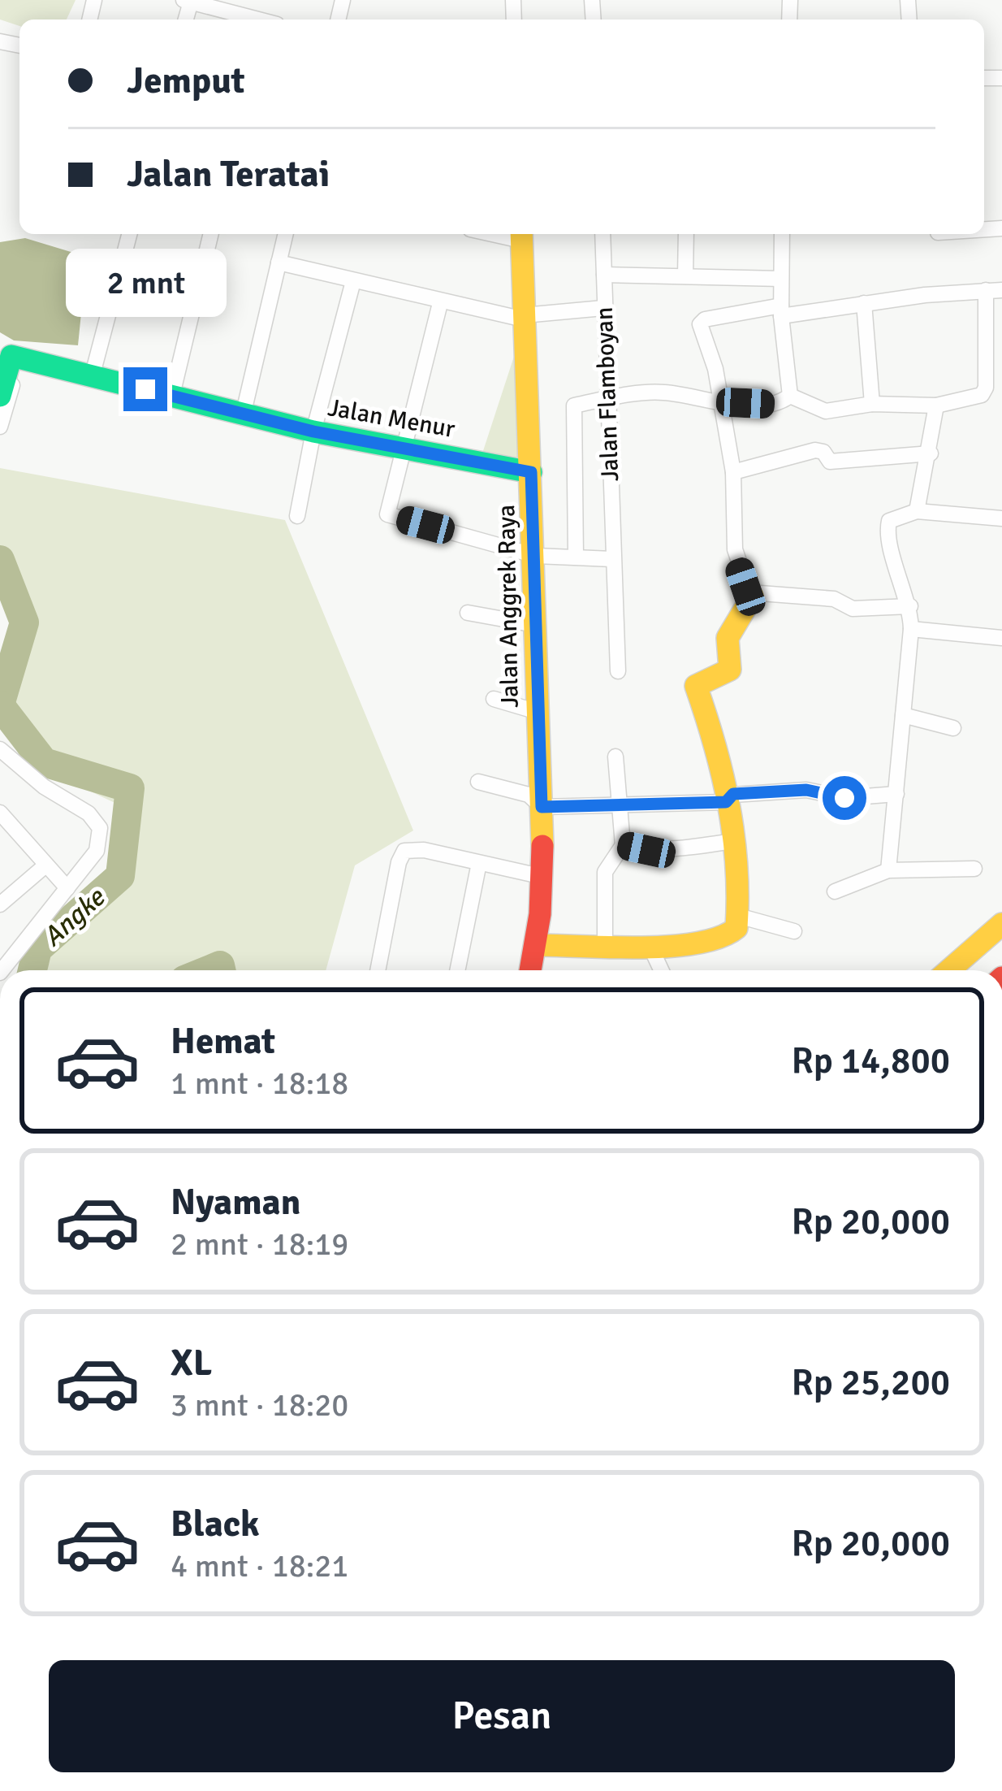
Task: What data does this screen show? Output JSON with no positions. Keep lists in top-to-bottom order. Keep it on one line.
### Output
{"streets":{"main road":["Jalan Menur","Jalan Anggrek Raya"],"street":["Jalan Flamboyan"]},"crossings":[["Jalan Menur","Jalan Anggrek Raya"]],"water":["Angke"],"page":{"banner":["Jemput","Jalan Teratai"],"bubble":"2 mnt","list":[{"name":"Hemat","note":"1 mnt · 18:18","value":"Rp 14,800"},{"name":"Nyaman","note":"2 mnt · 18:19","value":"Rp 20,000"},{"name":"XL","note":"3 mnt · 18:20","value":"Rp 25,200"},{"name":"Black","note":"4 mnt · 18:21","value":"Rp 20,000"}],"buttons":"Pesan"}}
